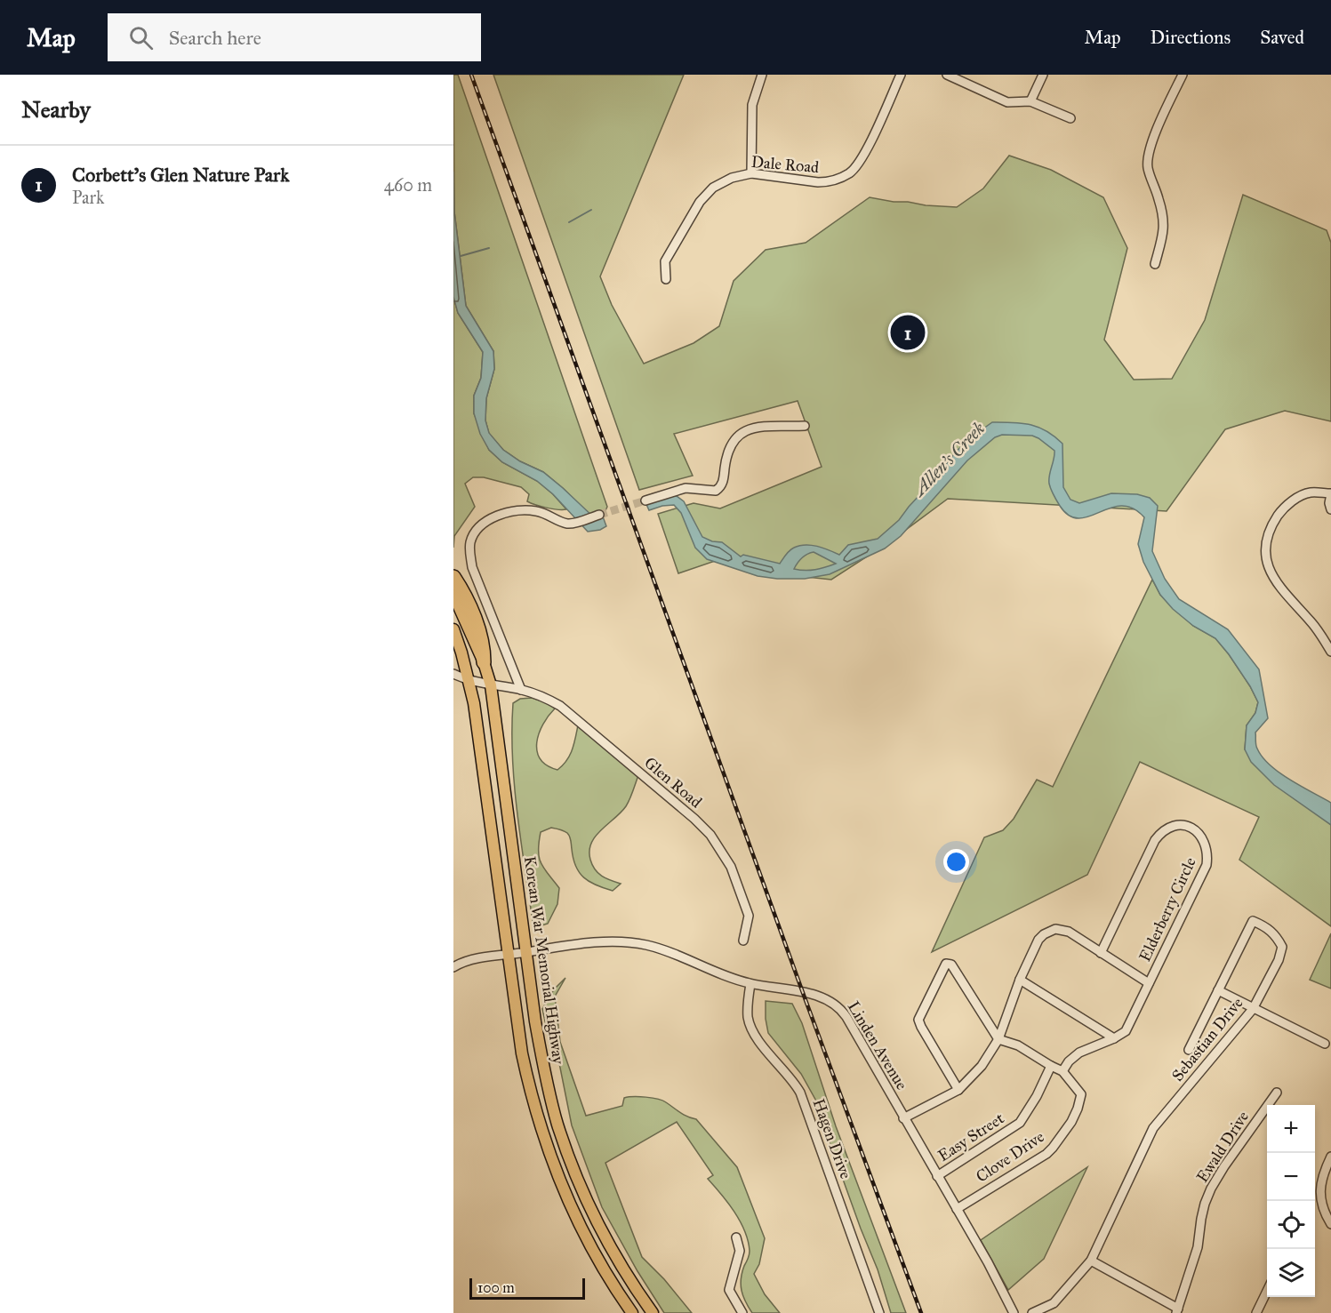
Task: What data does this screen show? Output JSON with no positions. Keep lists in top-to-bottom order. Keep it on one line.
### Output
{"streets":{"main road":["Korean War Memorial Highway"],"street":["Dale Road","Glen Road","Elderberry Circle","Sebastian Drive","Linden Avenue","Easy Street","Hagen Drive","Ewald Drive","Clove Drive"]},"crossings":[["Glen Road","Korean War Memorial Highway"],["Elderberry Circle","Clove Drive"],["Korean War Memorial Highway","Linden Avenue"],["Linden Avenue","Easy Street"],["Linden Avenue","Hagen Drive"],["Linden Avenue","Clove Drive"],["Easy Street","Clove Drive"]],"water":["Allen's Creek"],"scale_bar":"100 m","page":{"header":"Map","search":"Search here","nav":["Map","Directions","Saved"],"heading":"Nearby","list":[{"mark":"1","name":"Corbett's Glen Nature Park","note":"Park","value":"460 m"}],"pins":"1","map_buttons":["+","−"],"scale":"100 m"}}
